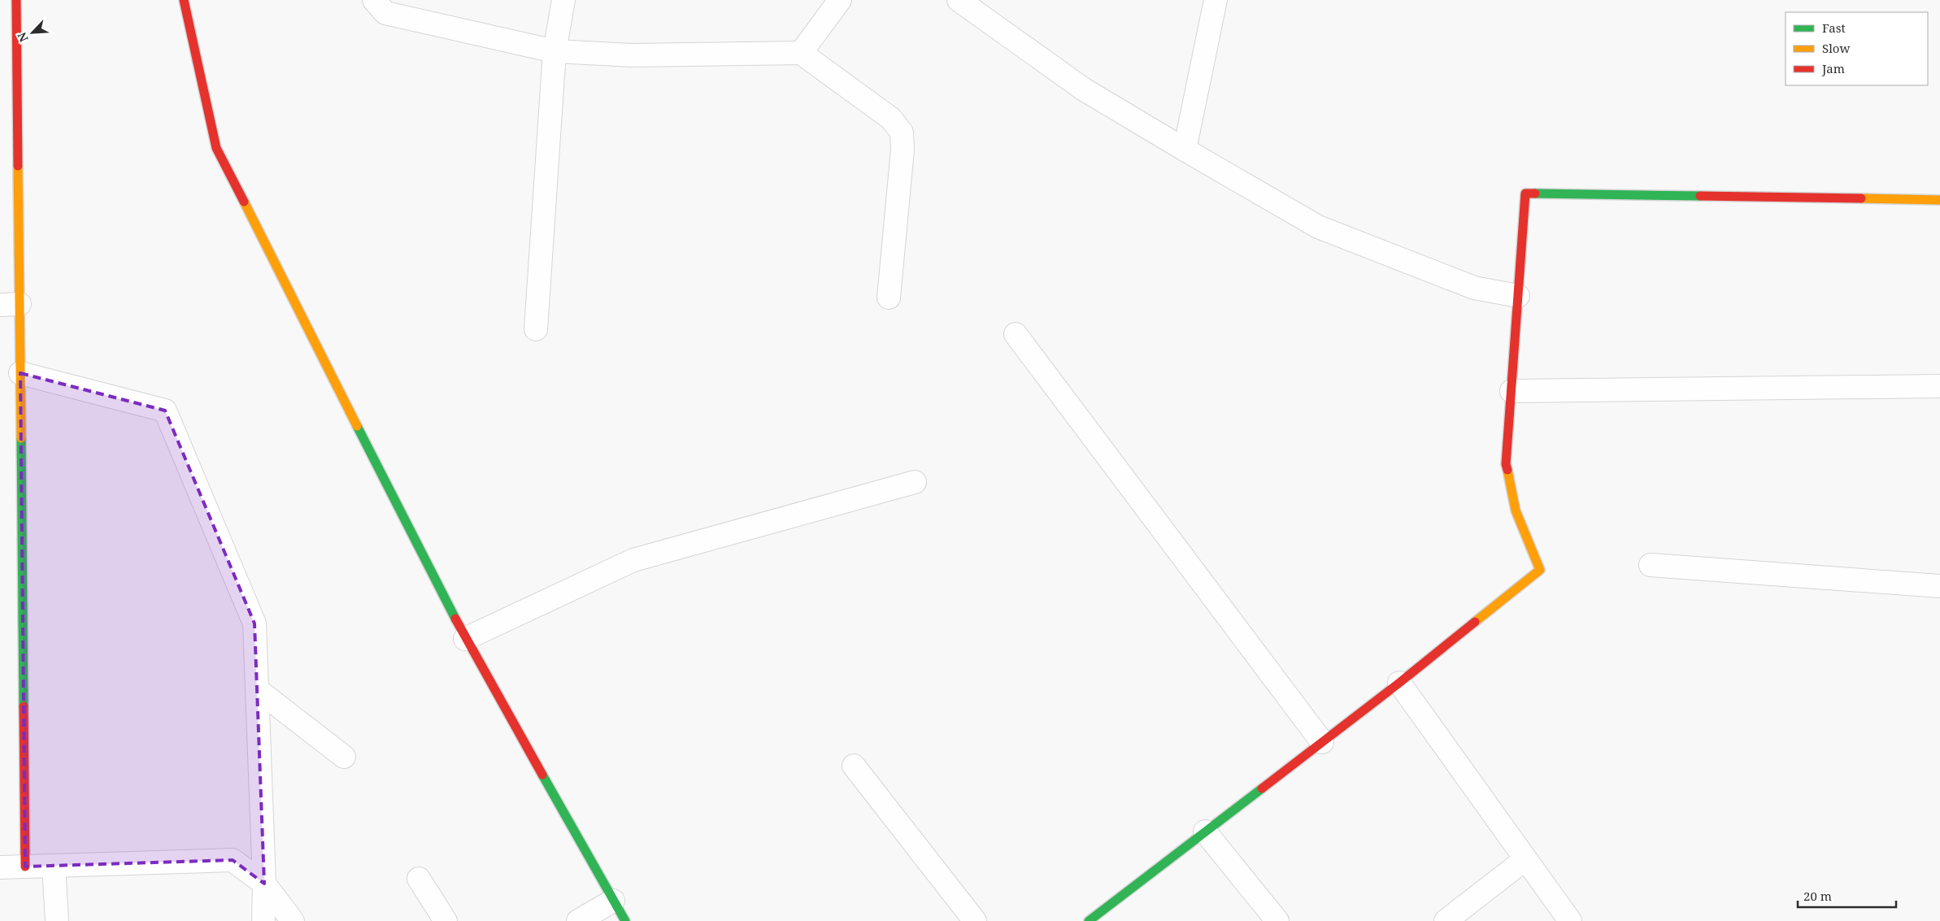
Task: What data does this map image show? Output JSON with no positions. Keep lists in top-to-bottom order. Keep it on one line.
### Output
{"legend":["Fast","Slow","Jam"],"scale_bar":"20 m","north":"bottom left"}
